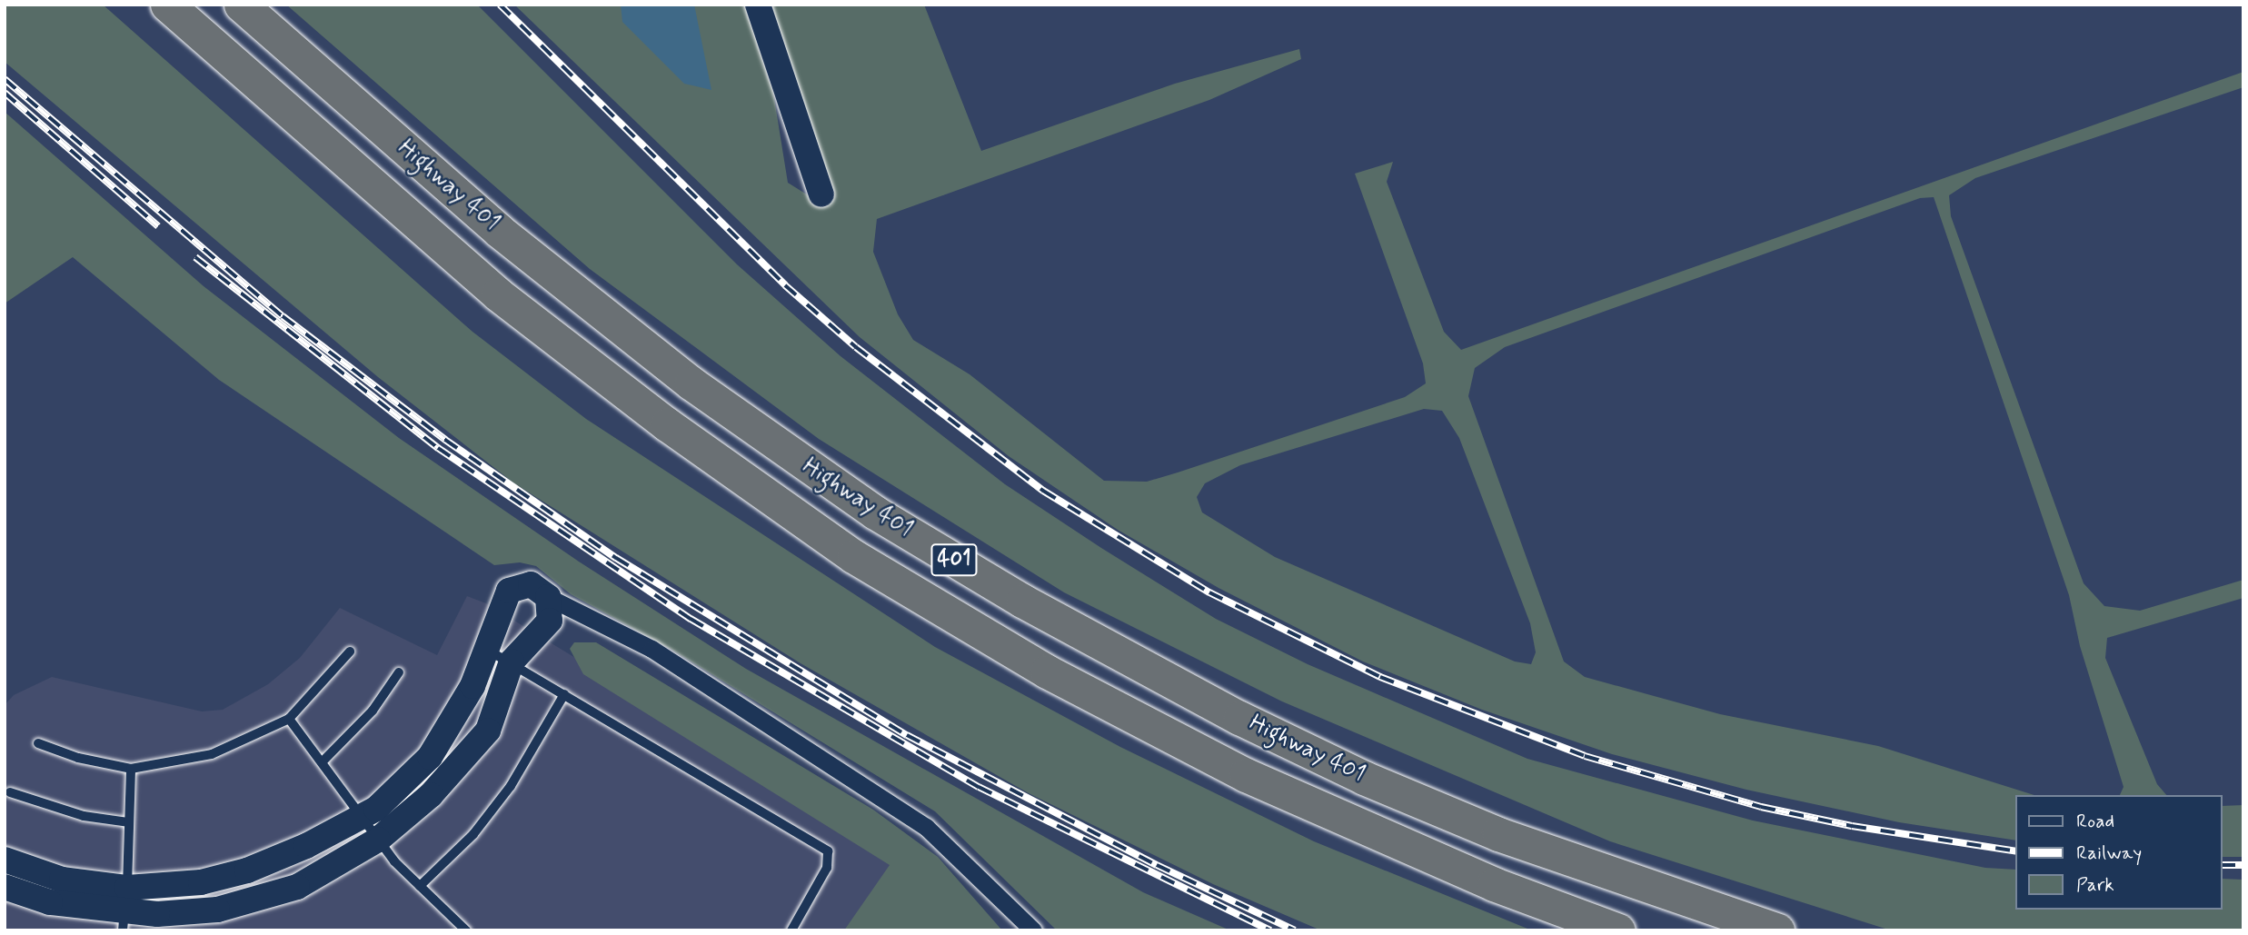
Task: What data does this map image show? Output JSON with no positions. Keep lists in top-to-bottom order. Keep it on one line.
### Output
{"streets":{"highway":["Highway 401","401"]},"legend":["Road","Railway","Park"]}
